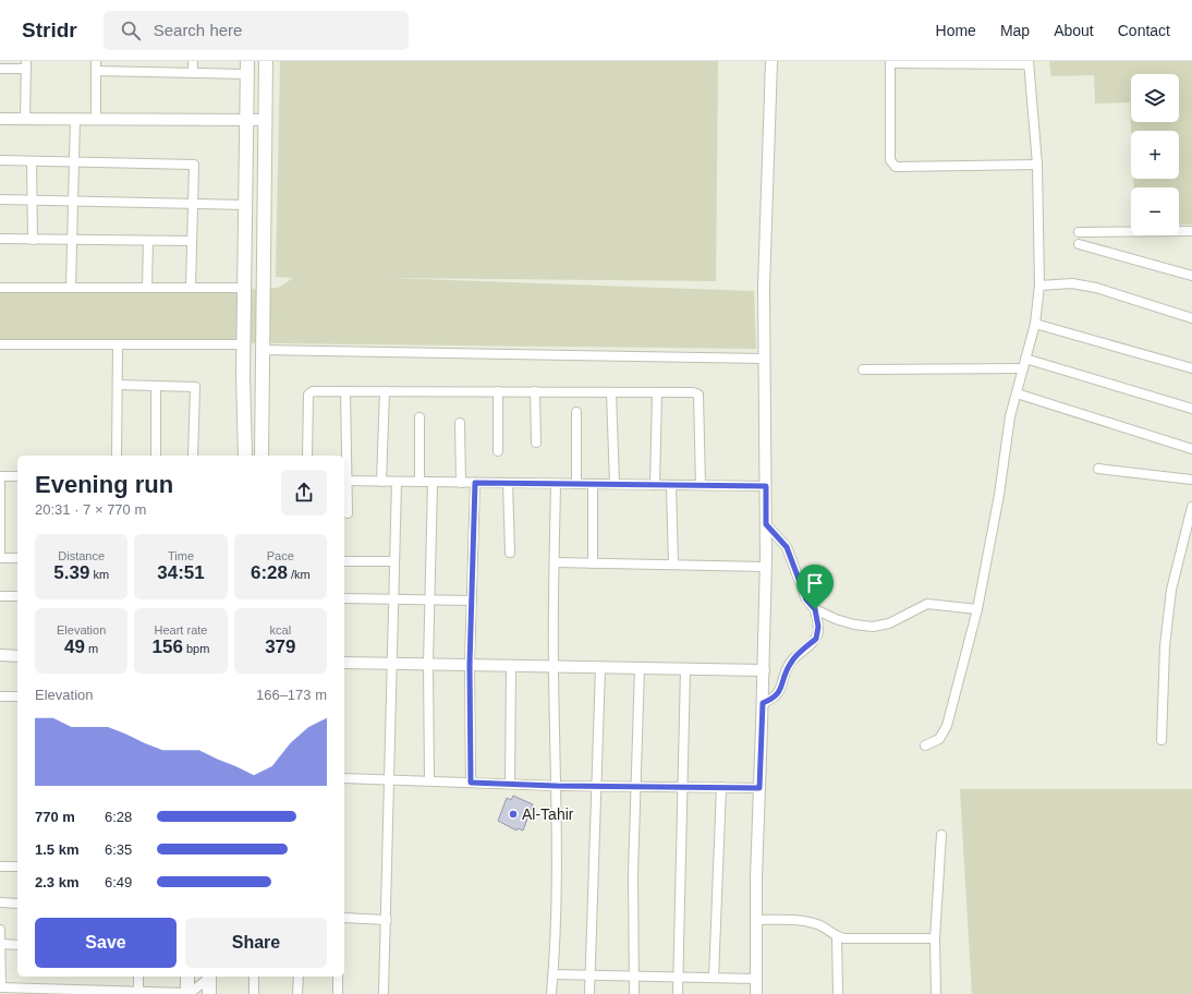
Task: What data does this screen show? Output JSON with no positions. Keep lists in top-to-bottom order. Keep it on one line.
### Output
{"places":["Al-Tahir"],"page":{"header":"Stridr","search":"Search here","nav":["Home","Map","About","Contact"],"map_buttons":["+","−"],"heading":["Evening run","20:31 · 7 × 770 m"],"stats":[["Distance","5.39 km"],["Time","34:51"],["Pace","6:28 /km"],["Elevation","49 m"],["Heart rate","156 bpm"],["kcal","379"]],"chart":["Elevation","166–173 m"],"list":[{"name":"770 m","note":"6:28"},{"name":"1.5 km","note":"6:35"},{"name":"2.3 km","note":"6:49"}],"buttons":["Save","Share"]}}
